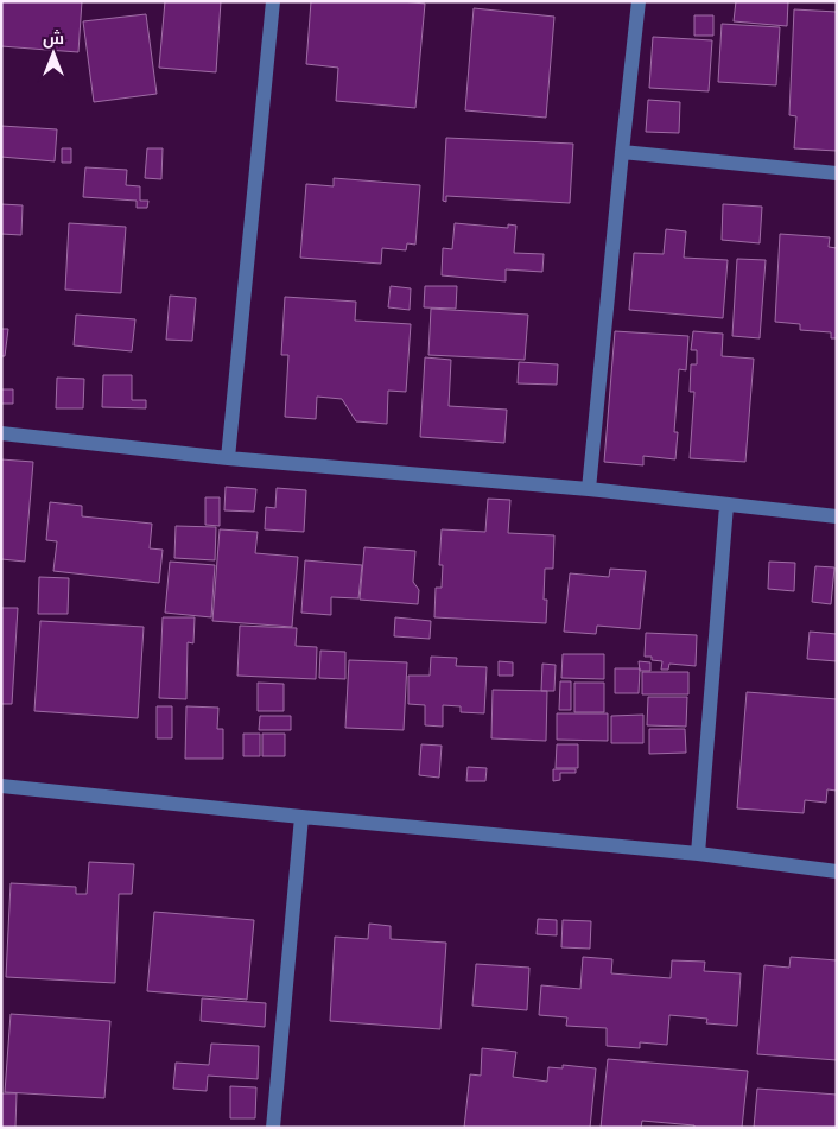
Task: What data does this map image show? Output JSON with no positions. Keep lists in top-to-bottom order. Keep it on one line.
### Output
{"north":"top"}
